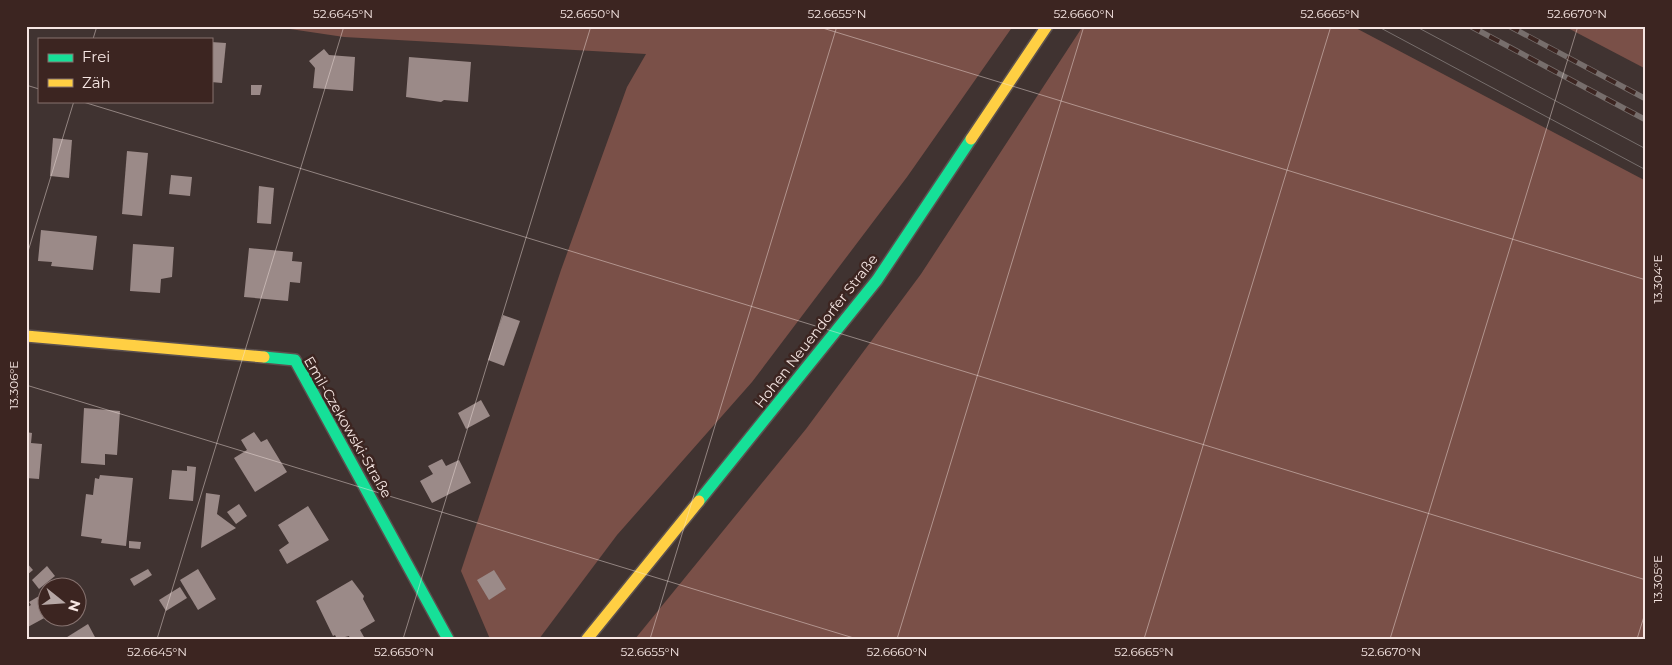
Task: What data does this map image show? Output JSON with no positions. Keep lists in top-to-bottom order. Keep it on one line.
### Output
{"streets":{"main road":["Hohen Neuendorfer Straße","Emil-Czekowski-Straße"]},"legend":["Frei","Zäh"],"north":"right","coordinates":["52.6645°N","52.6650°N","52.6655°N","52.6660°N","52.6665°N","52.6670°N","13.304°E","13.306°E","13.305°E"]}
